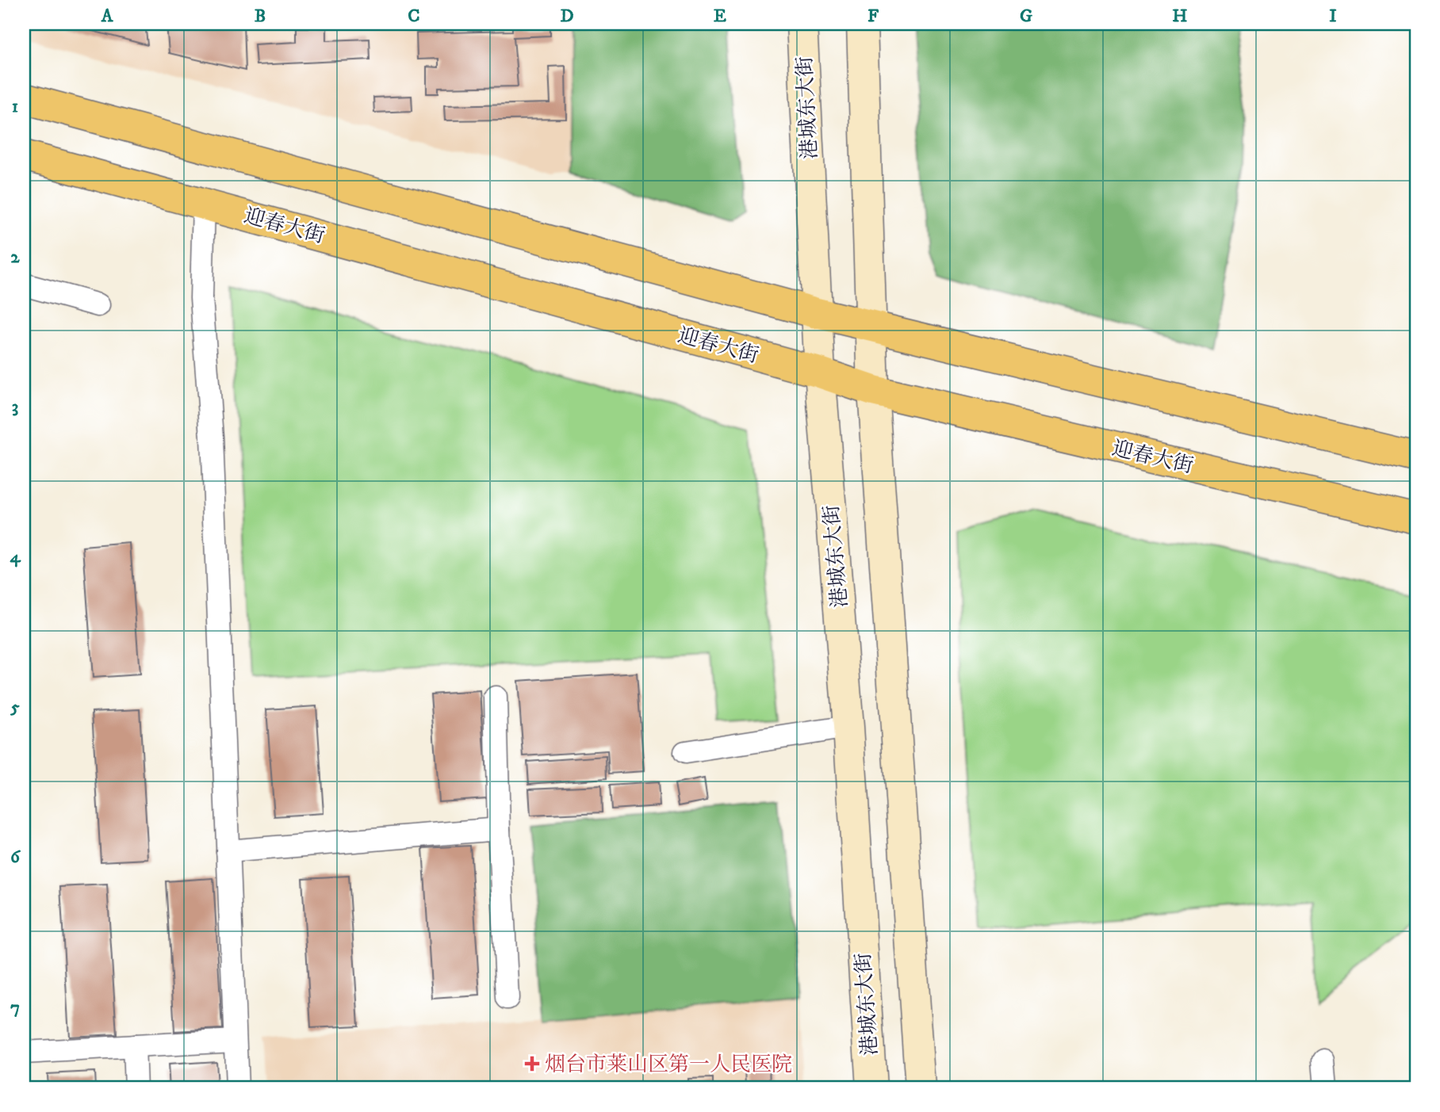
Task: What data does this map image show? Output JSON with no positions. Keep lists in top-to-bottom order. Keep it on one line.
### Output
{"streets":{"main road":["港城东大街","迎春大街"]},"crossings":[["港城东大街","迎春大街"]],"places":{"health":["烟台市莱山区第一人民医院"]},"grid":{"columns":["A","B","C","D","E","F","G","H","I"],"rows":["1","2","3","4","5","6","7"]}}
